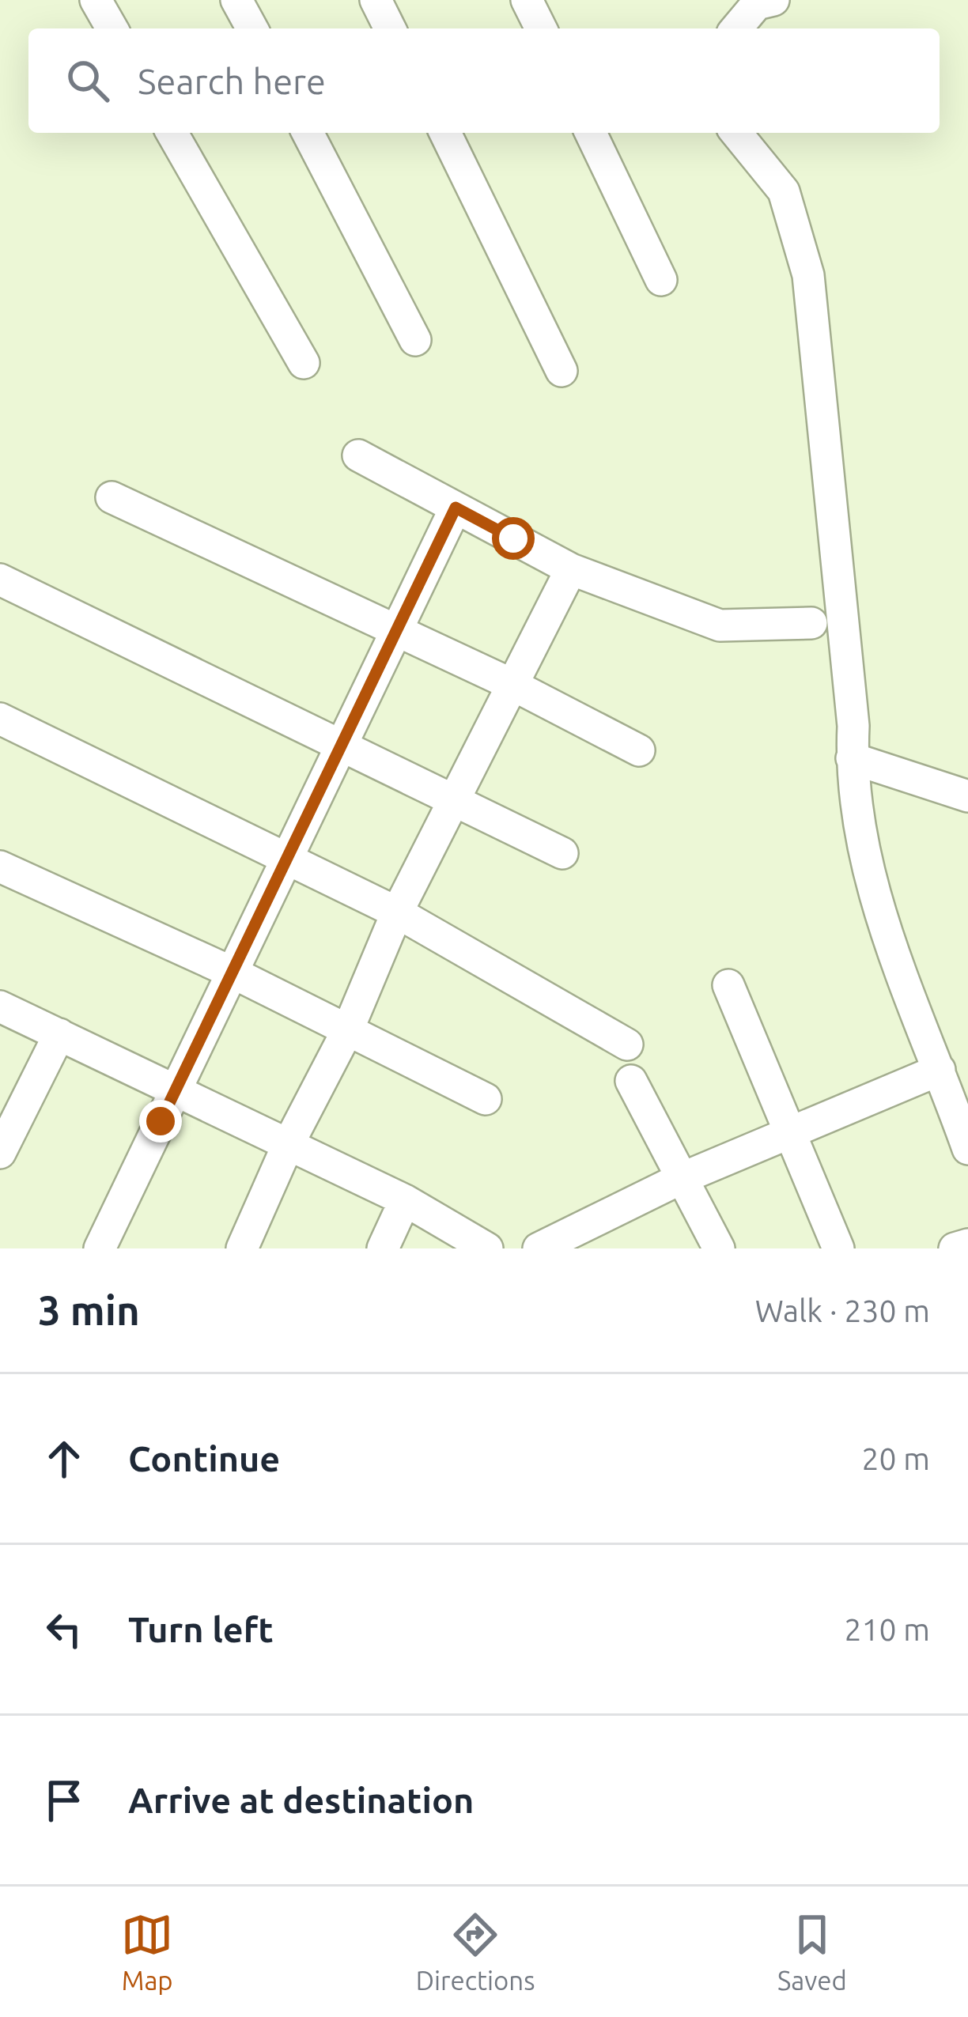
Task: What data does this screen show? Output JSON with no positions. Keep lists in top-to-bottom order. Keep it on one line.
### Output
{"page":{"search":"Search here","heading":["3 min","Walk · 230 m"],"list":[["Continue","20 m"],["Turn left","210 m"],"Arrive at destination"],"nav":["Map","Directions","Saved"]}}
